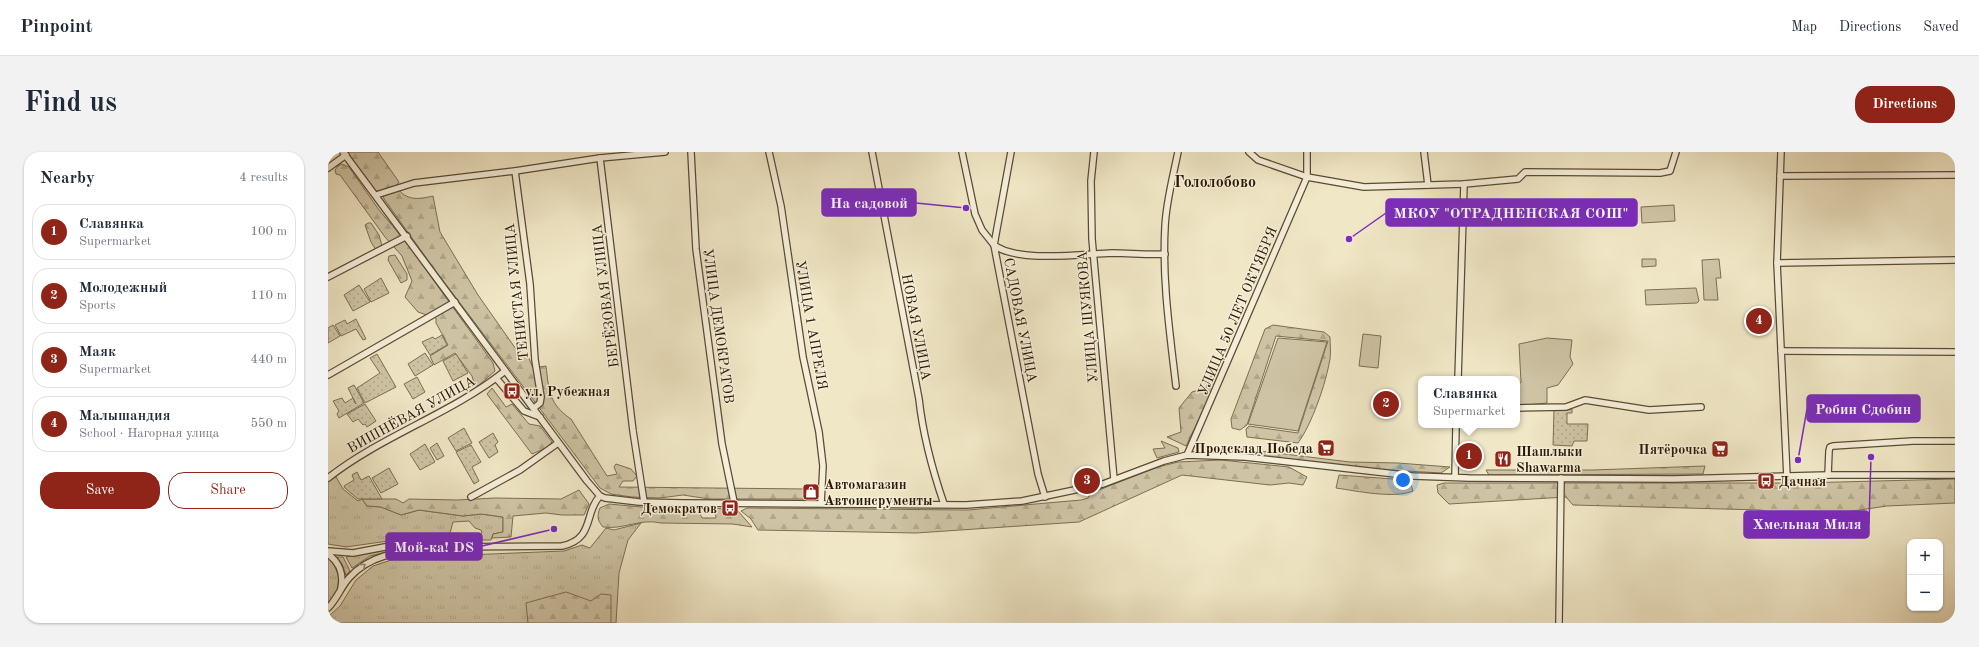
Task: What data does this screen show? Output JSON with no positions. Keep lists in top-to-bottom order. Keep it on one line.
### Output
{"streets":{"street":["ТЕНИСТАЯ УЛИЦА","БЕРЁЗОВАЯ УЛИЦА","УЛИЦА 50 ЛЕТ ОКТЯБРЯ","УЛИЦА ШУЯКОВА","САДОВАЯ УЛИЦА","УЛИЦА 1 АПРЕЛЯ","УЛИЦА ДЕМОКРАТОВ","НОВАЯ УЛИЦА","ВИШНЁВАЯ УЛИЦА"]},"districts":["Гололобово"],"places":{"other":["На садовой","МКОУ \"ОТРАДНЕНСКАЯ СОШ\"","Хмельная Миля","Робин Сдобин","Мой-ка! DS"],"bus stop":["ул. Рубежная","Дачная","Демократов"],"supermarket":["Продсклад Победа","Пятёрочка"],"restaurant":["Шашлыки Shawarma"],"shop":["Автомагазин Автоинсрументы"]},"page":{"header":"Pinpoint","nav":["Map","Directions","Saved"],"buttons":["Directions",["Save","Share"]],"title":"Find us","heading":["Nearby","4 results"],"list":[{"mark":"1","name":"Славянка","note":"Supermarket","value":"100 m"},{"mark":"2","name":"Молодежный","note":"Sports","value":"110 m"},{"mark":"3","name":"Маяк","note":"Supermarket","value":"440 m"},{"mark":"4","name":"Малышандия","note":"School · Нагорная улица","value":"550 m"}],"pins":["4","2","1","3"],"popup":["Славянка","Supermarket"],"map_buttons":["+","−"]}}
